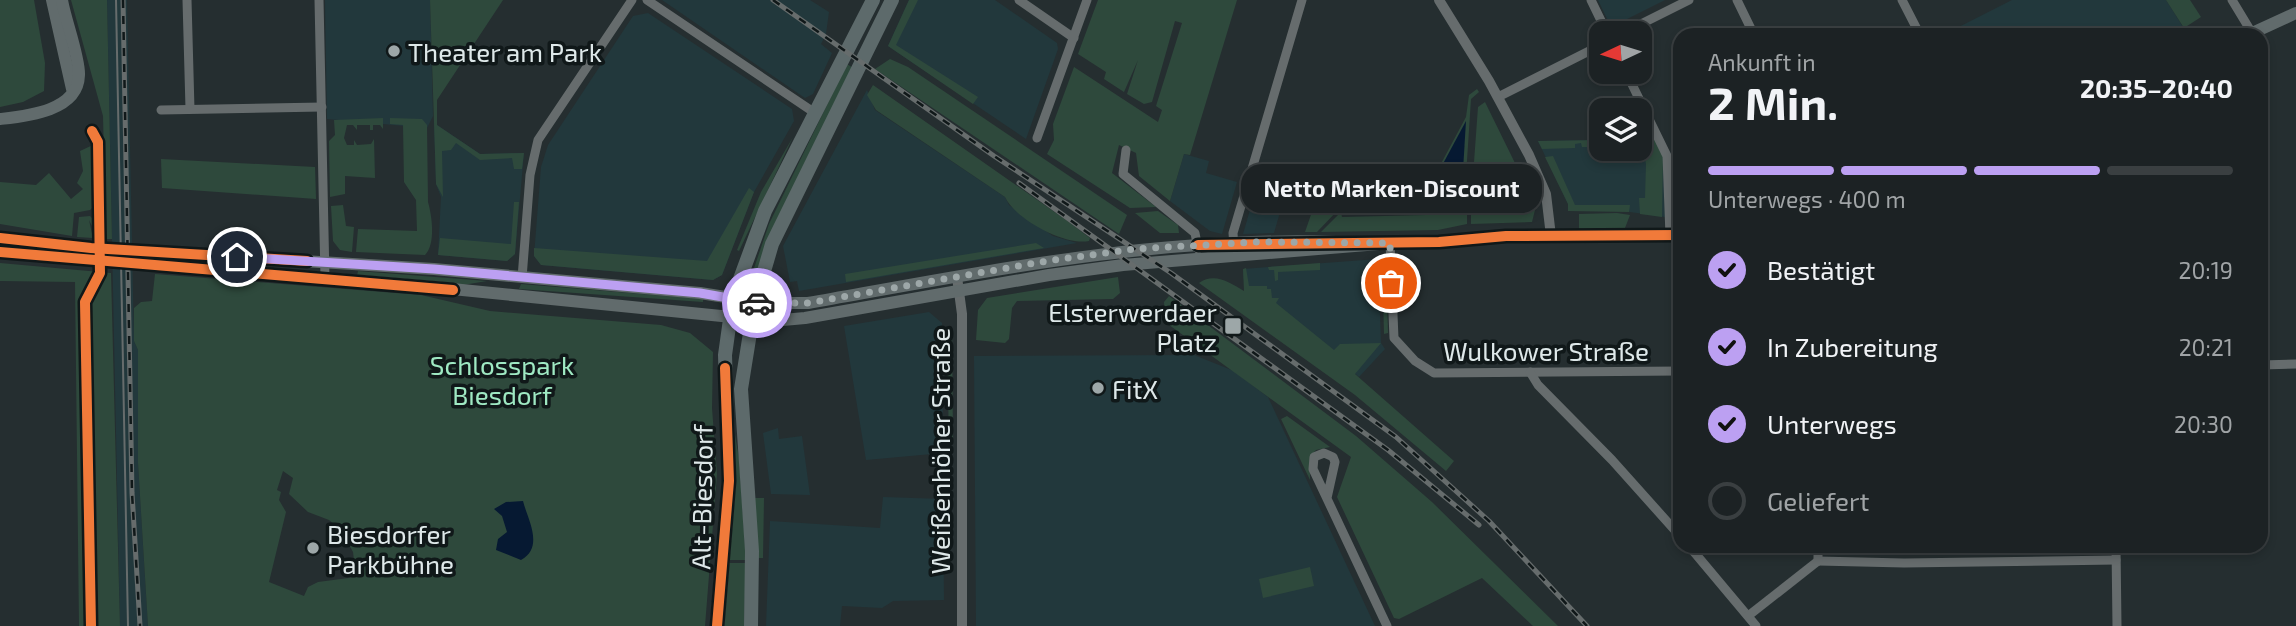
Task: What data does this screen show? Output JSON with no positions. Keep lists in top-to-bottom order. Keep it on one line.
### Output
{"streets":{"main road":["Alt-Biesdorf"],"street":["Wulkower Straße","Weißenhöher Straße"]},"parks":["Schlosspark Biesdorf"],"places":{"other":["Theater am Park","Netto Marken-Discount","FitX","Biesdorfer Parkbühne"],"transit":["Elsterwerdaer Platz"]},"north":"left","page":{"heading":["2 Min.","Ankunft in","20:35–20:40"],"bar":"Unterwegs · 400 m","bubble":"Netto Marken-Discount","list":[["Bestätigt","20:19"],["In Zubereitung","20:21"],["Unterwegs","20:30"],"Geliefert"]}}
